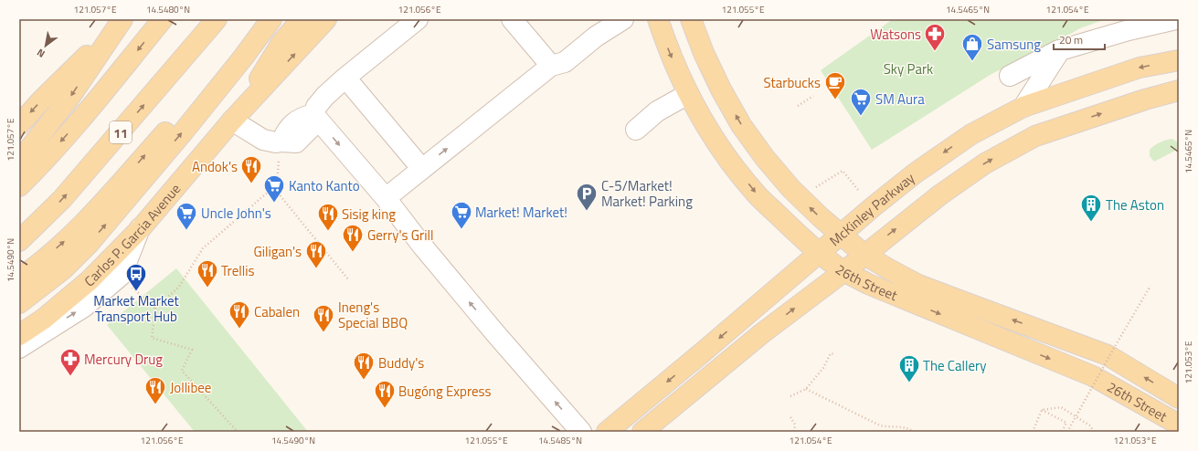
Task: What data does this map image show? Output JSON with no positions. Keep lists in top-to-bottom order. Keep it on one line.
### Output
{"streets":{"main road":["11","McKinley Parkway","Carlos P. Garcia Avenue","26th Street"]},"crossings":[["McKinley Parkway","26th Street"]],"parks":["Sky Park"],"places":{"pharmacy":["Watsons","Mercury Drug"],"shop":["Samsung"],"cafe":["Starbucks"],"supermarket":["SM Aura","Kanto Kanto","Market! Market!","Uncle John's"],"restaurant":["Andok's","Sisig king","Gerry's Grill","Giligan's","Trellis","Cabalen","Ineng's Special BBQ","Buddy's","Jollibee","Bugóng Express"],"parking":["C-5/Market! Market! Parking"],"building":["The Aston","The Callery"],"bus stop":["Market Market Transport Hub"]},"scale_bar":"20 m","north":"bottom left","coordinates":["121.057°E","14.5480°N","121.056°E","121.055°E","14.5465°N","121.054°E","14.5490°N","121.053°E","14.5485°N"]}
